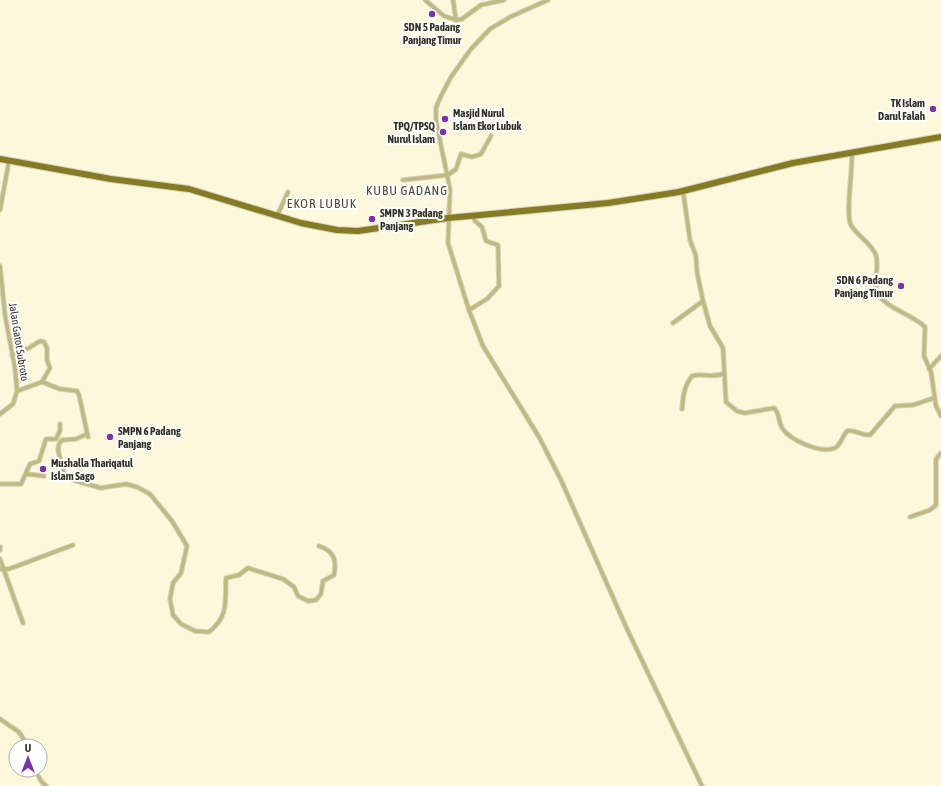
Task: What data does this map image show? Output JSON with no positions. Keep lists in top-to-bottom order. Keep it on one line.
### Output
{"streets":{"street":["Jalan Gatot Subroto"]},"districts":["KUBU GADANG","EKOR LUBUK"],"places":["SDN 5 Padang Panjang Timur","TK Islam Darul Falah","Masjid Nurul Islam Ekor Lubuk","TPQ/TPSQ Nurul Islam","SMPN 3 Padang Panjang","SDN 6 Padang Panjang Timur","SMPN 6 Padang Panjang","Mushalla Thariqatul Islam Sago"],"north":"top"}
